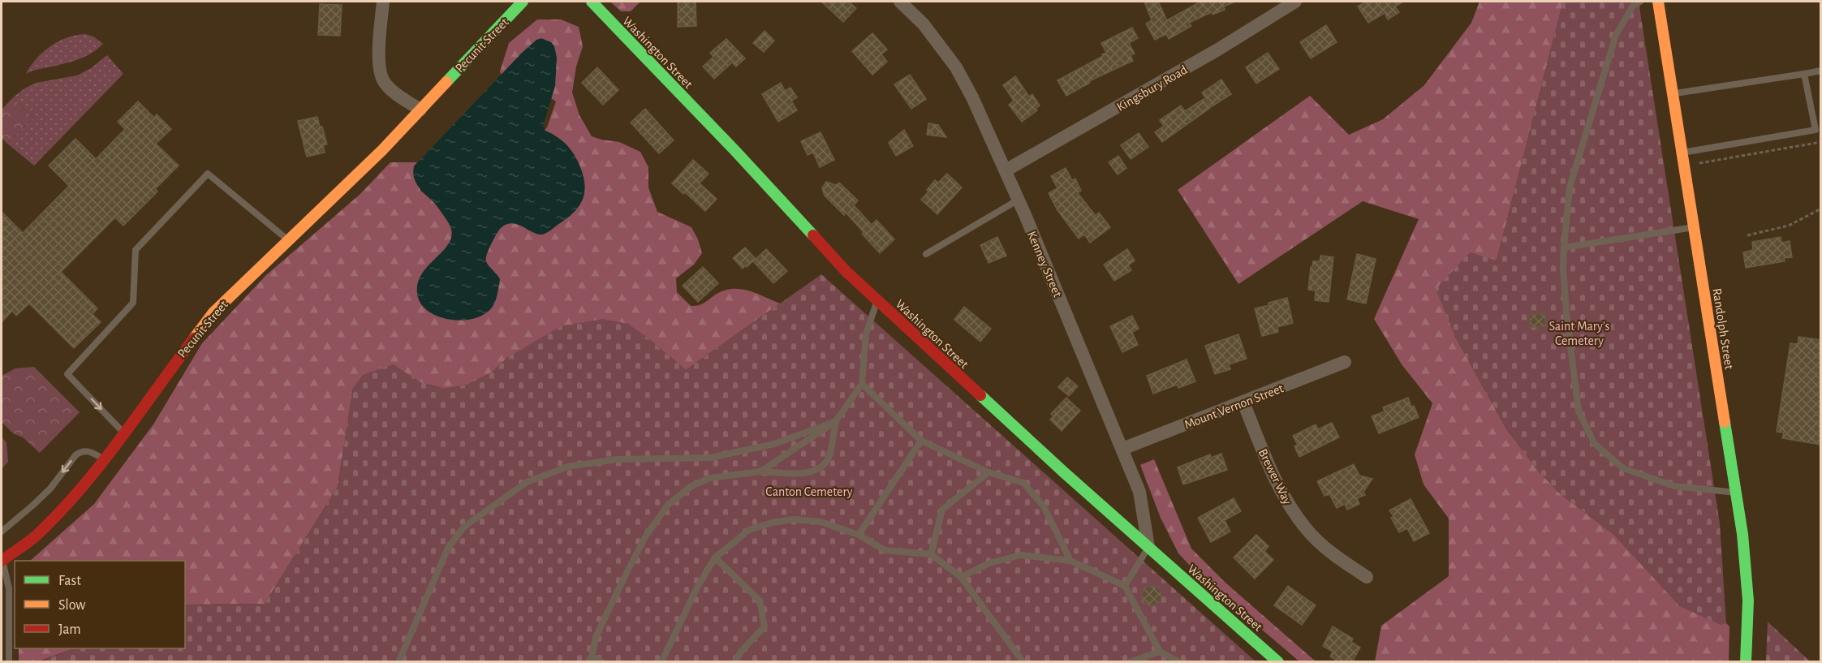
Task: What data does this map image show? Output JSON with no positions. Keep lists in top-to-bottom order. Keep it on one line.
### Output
{"streets":{"main road":["Pecunit Street","Washington Street","Randolph Street"],"street":["Kingsbury Road","Kenney Street","Mount Vernon Street","Brewer Way"]},"crossings":[["Washington Street","Kenney Street"],["Kingsbury Road","Kenney Street"],["Kenney Street","Mount Vernon Street"],["Mount Vernon Street","Brewer Way"]],"parks":["Saint Mary's Cemetery","Canton Cemetery"],"legend":["Fast","Slow","Jam"]}
